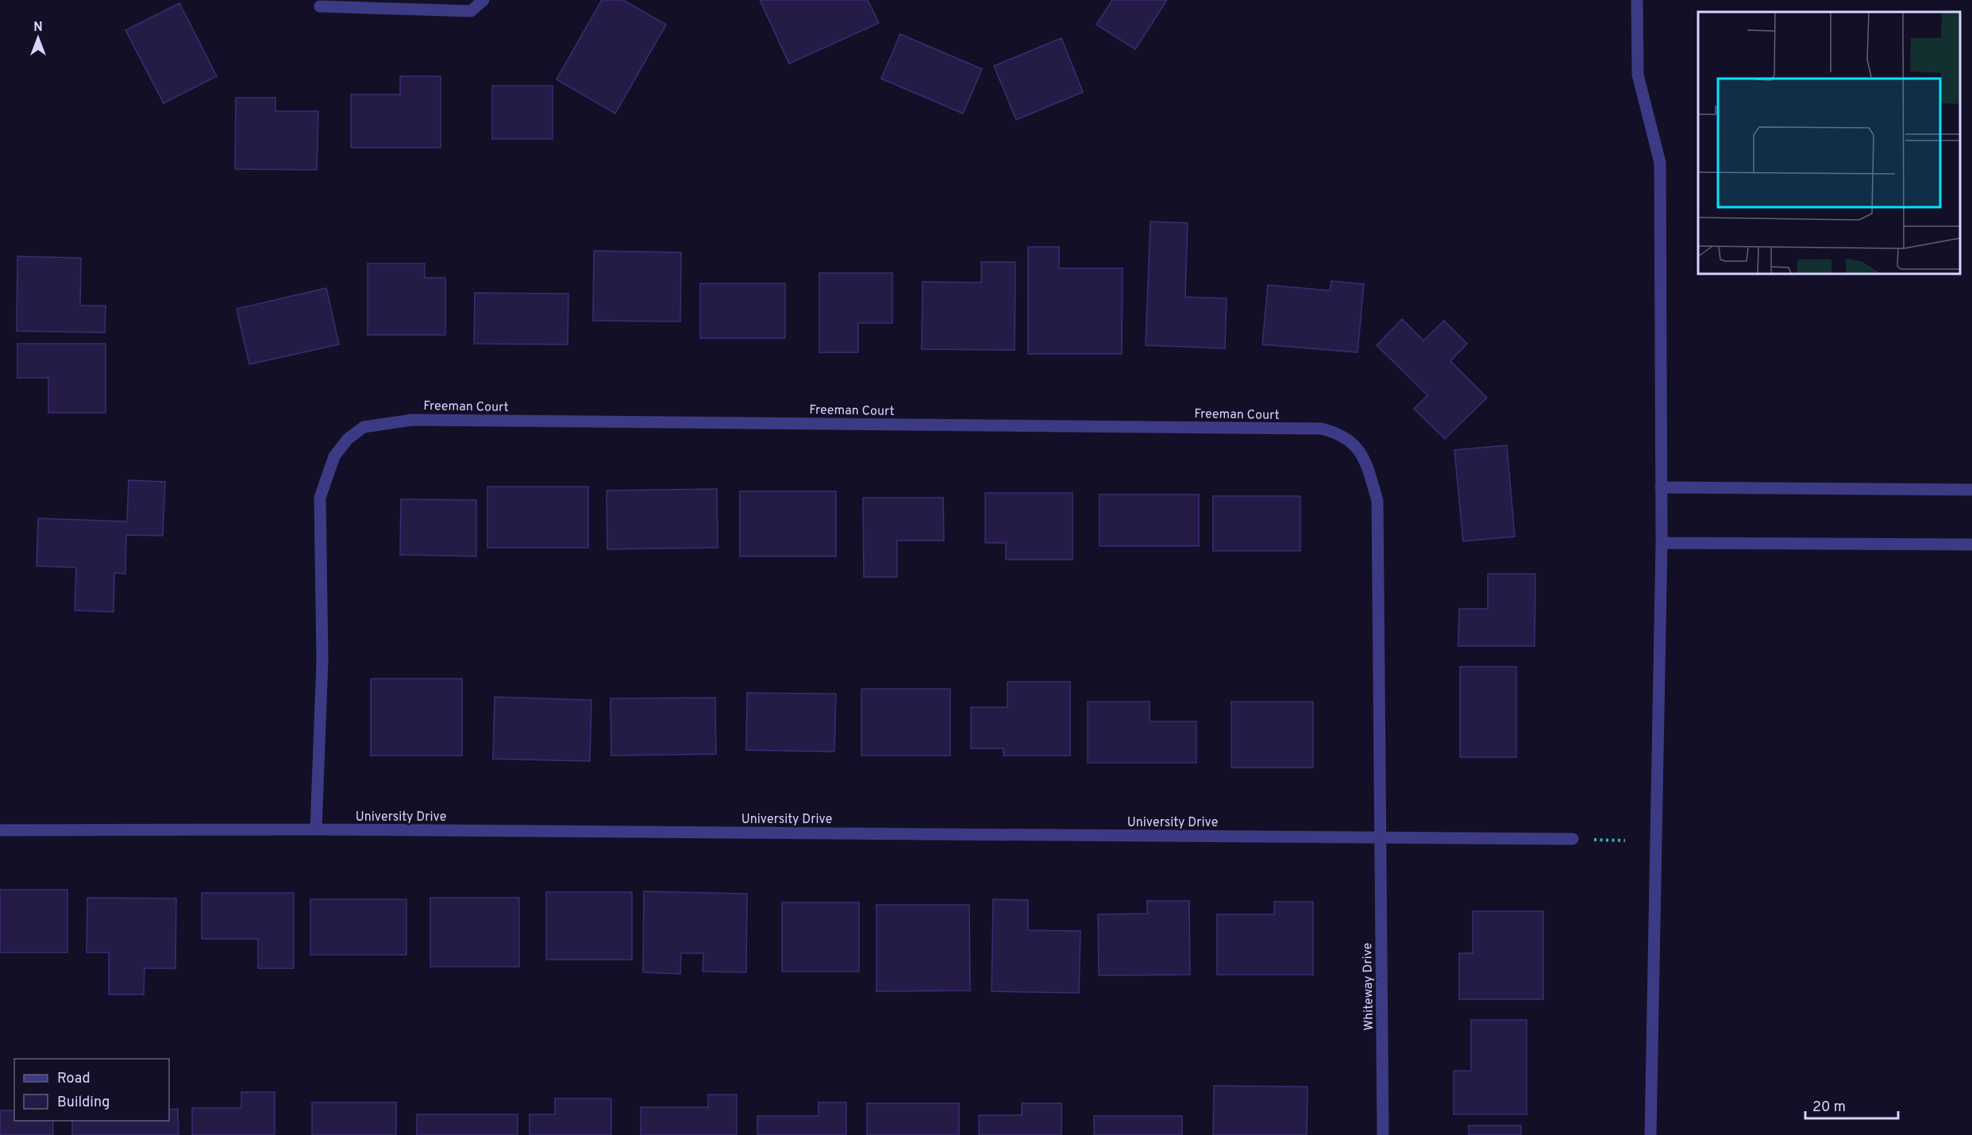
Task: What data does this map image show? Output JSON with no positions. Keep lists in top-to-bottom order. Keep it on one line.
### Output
{"streets":{"street":["Freeman Court","University Drive","Whiteway Drive"]},"crossings":[["Freeman Court","University Drive"],["Freeman Court","Whiteway Drive"],["University Drive","Whiteway Drive"]],"legend":["Road","Building"],"scale_bar":"20 m","north":"top"}
